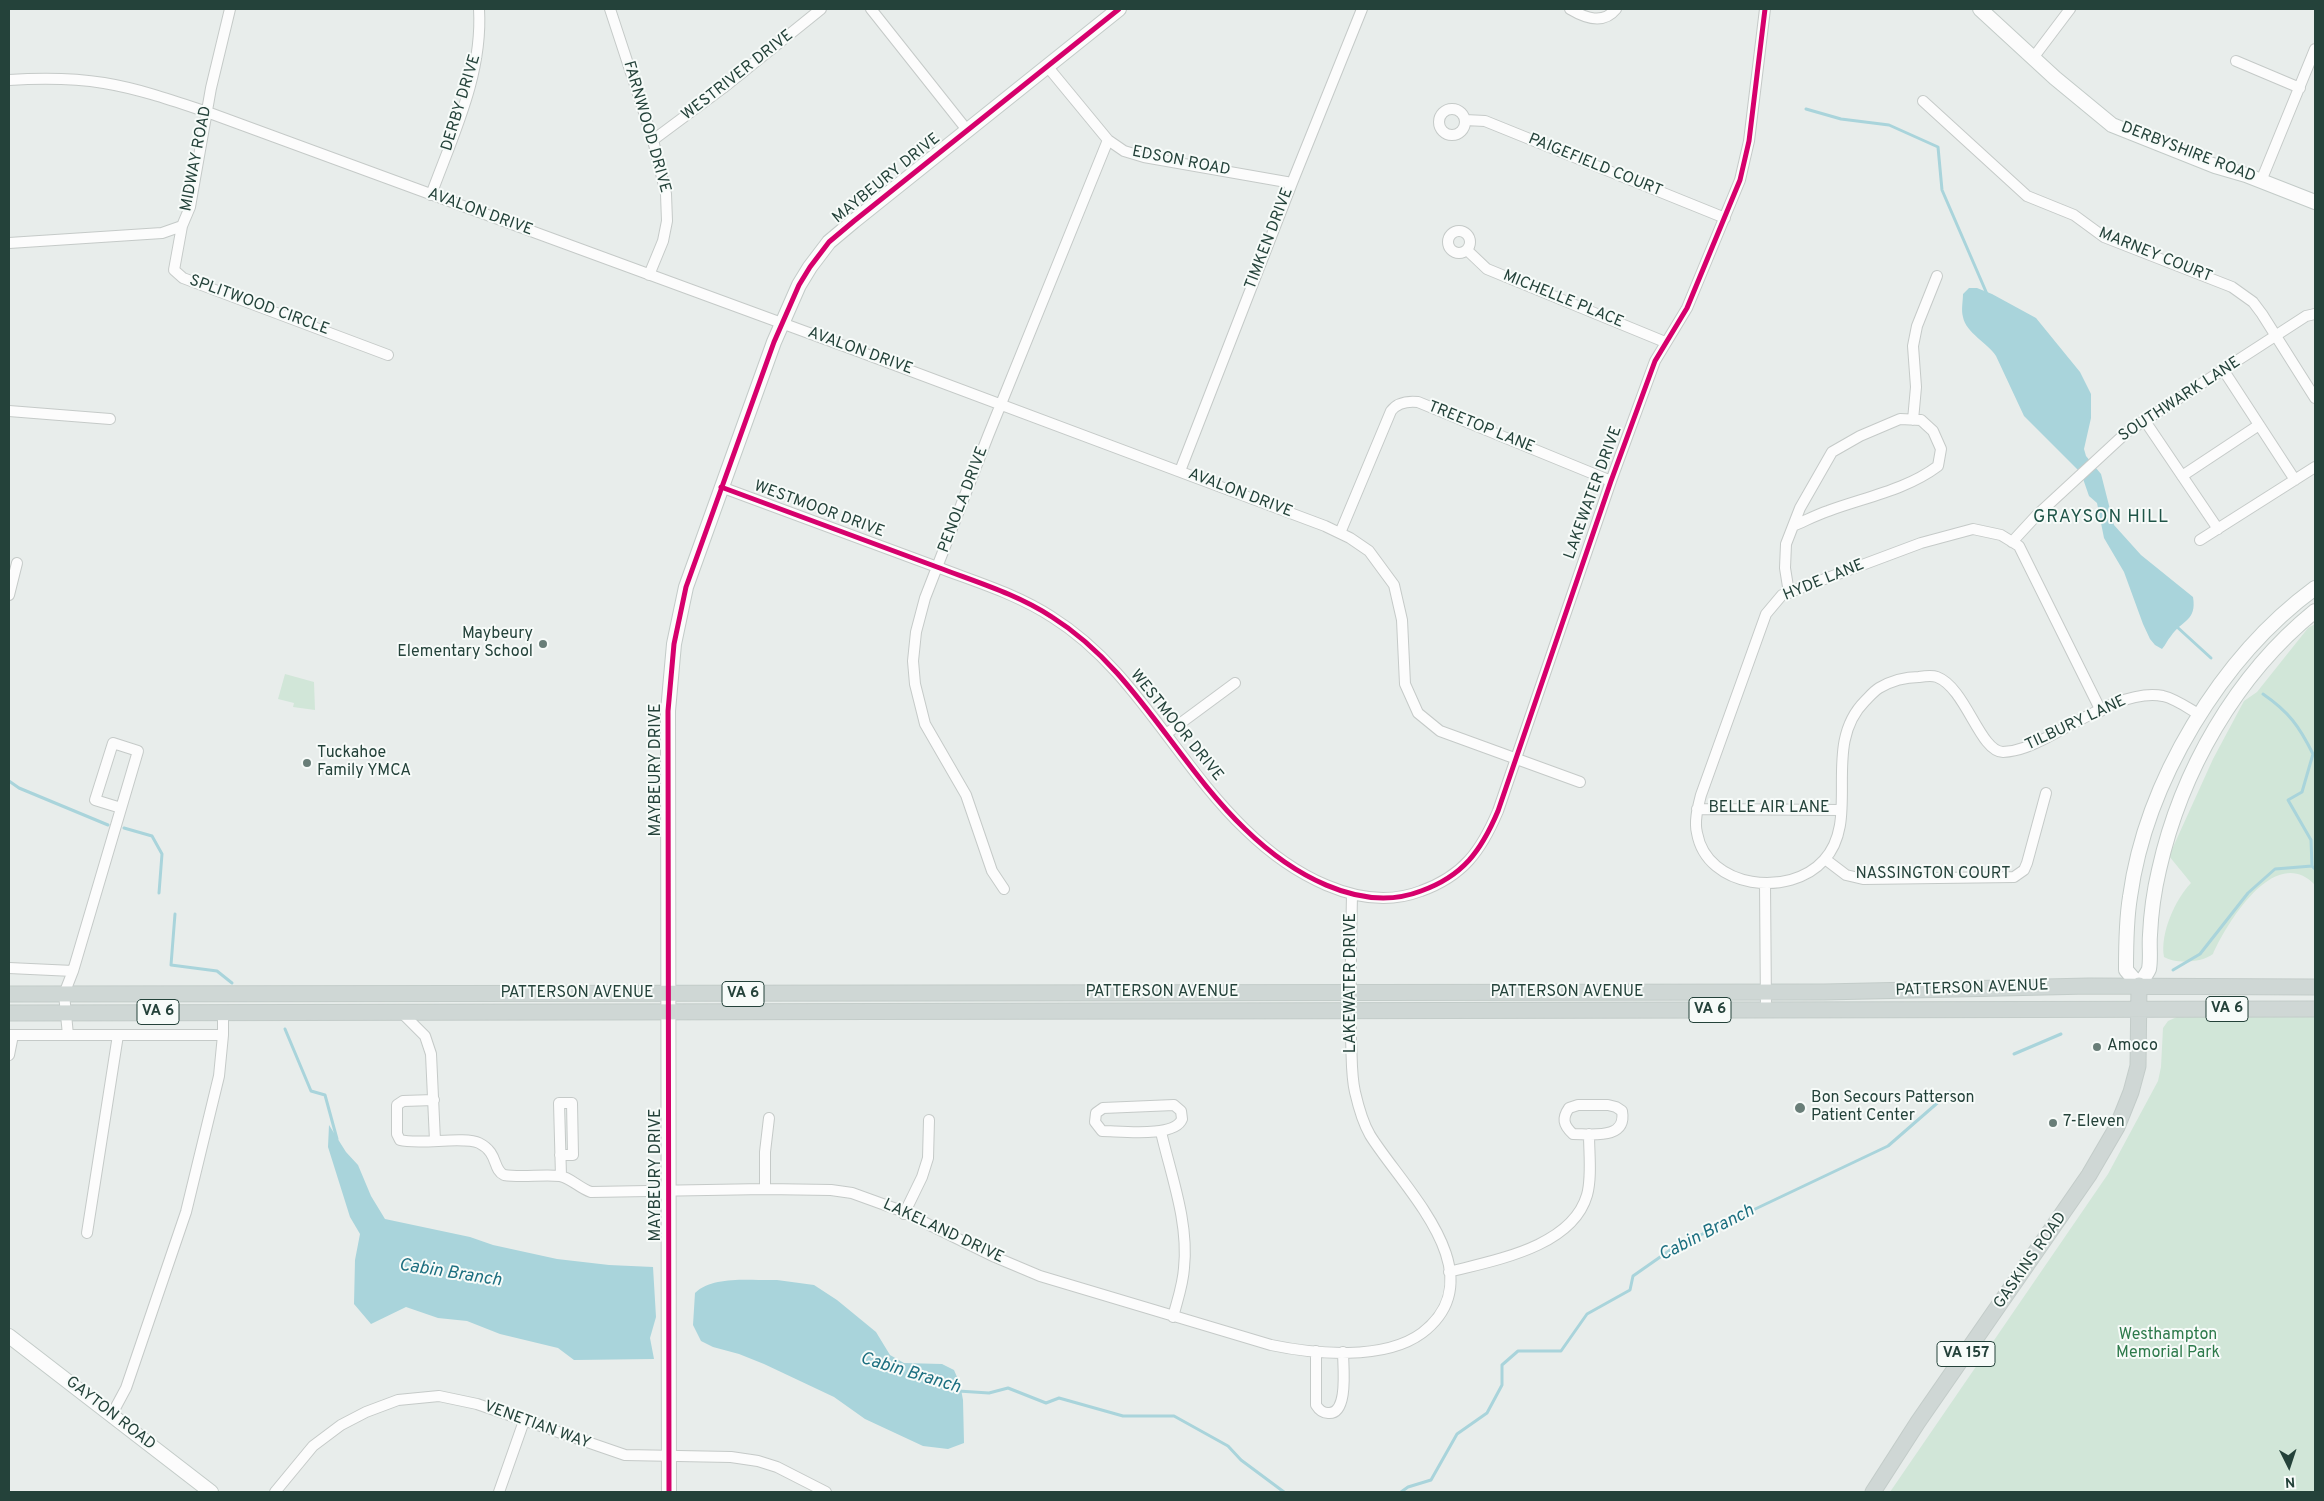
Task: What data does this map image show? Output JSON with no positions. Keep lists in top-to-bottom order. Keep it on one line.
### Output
{"streets":{"main road":["PATTERSON AVENUE","VA 6","GASKINS ROAD","VA 157"],"street":["WESTRIVER DRIVE","DERBY DRIVE","FARNWOOD DRIVE","DERBYSHIRE ROAD","MIDWAY ROAD","EDSON ROAD","PAIGEFIELD COURT","MAYBEURY DRIVE","AVALON DRIVE","TIMKEN DRIVE","MARNEY COURT","MICHELLE PLACE","SPLITWOOD CIRCLE","SOUTHWARK LANE","TREETOP LANE","LAKEWATER DRIVE","PENOLA DRIVE","WESTMOOR DRIVE","HYDE LANE","TILBURY LANE","BELLE AIR LANE","NASSINGTON COURT","LAKELAND DRIVE","GAYTON ROAD","VENETIAN WAY"]},"crossings":[["WESTRIVER DRIVE","FARNWOOD DRIVE"],["DERBY DRIVE","AVALON DRIVE"],["FARNWOOD DRIVE","AVALON DRIVE"],["MIDWAY ROAD","AVALON DRIVE"],["MIDWAY ROAD","SPLITWOOD CIRCLE"],["EDSON ROAD","MAYBEURY DRIVE"],["EDSON ROAD","TIMKEN DRIVE"],["EDSON ROAD","PENOLA DRIVE"],["PAIGEFIELD COURT","LAKEWATER DRIVE"],["MAYBEURY DRIVE","AVALON DRIVE"],["MAYBEURY DRIVE","WESTMOOR DRIVE"],["MAYBEURY DRIVE","PATTERSON AVENUE"],["MAYBEURY DRIVE","LAKELAND DRIVE"],["MAYBEURY DRIVE","VENETIAN WAY"],["AVALON DRIVE","TIMKEN DRIVE"],["AVALON DRIVE","TREETOP LANE"],["AVALON DRIVE","LAKEWATER DRIVE"],["AVALON DRIVE","PENOLA DRIVE"],["MARNEY COURT","SOUTHWARK LANE"],["MICHELLE PLACE","LAKEWATER DRIVE"],["SOUTHWARK LANE","HYDE LANE"],["TREETOP LANE","LAKEWATER DRIVE"],["LAKEWATER DRIVE","WESTMOOR DRIVE"],["LAKEWATER DRIVE","PATTERSON AVENUE"],["LAKEWATER DRIVE","LAKELAND DRIVE"],["PENOLA DRIVE","WESTMOOR DRIVE"],["HYDE LANE","TILBURY LANE"],["HYDE LANE","BELLE AIR LANE"],["TILBURY LANE","BELLE AIR LANE"],["TILBURY LANE","NASSINGTON COURT"],["PATTERSON AVENUE","GASKINS ROAD"],["PATTERSON AVENUE","VA 157"],["GASKINS ROAD","VA 157"]],"districts":["GRAYSON HILL"],"water":["Cabin Branch"],"parks":["Westhampton Memorial Park"],"places":["Maybeury Elementary School","Tuckahoe Family YMCA","Amoco","Bon Secours Patterson Patient Center","7-Eleven"],"north":"bottom"}
